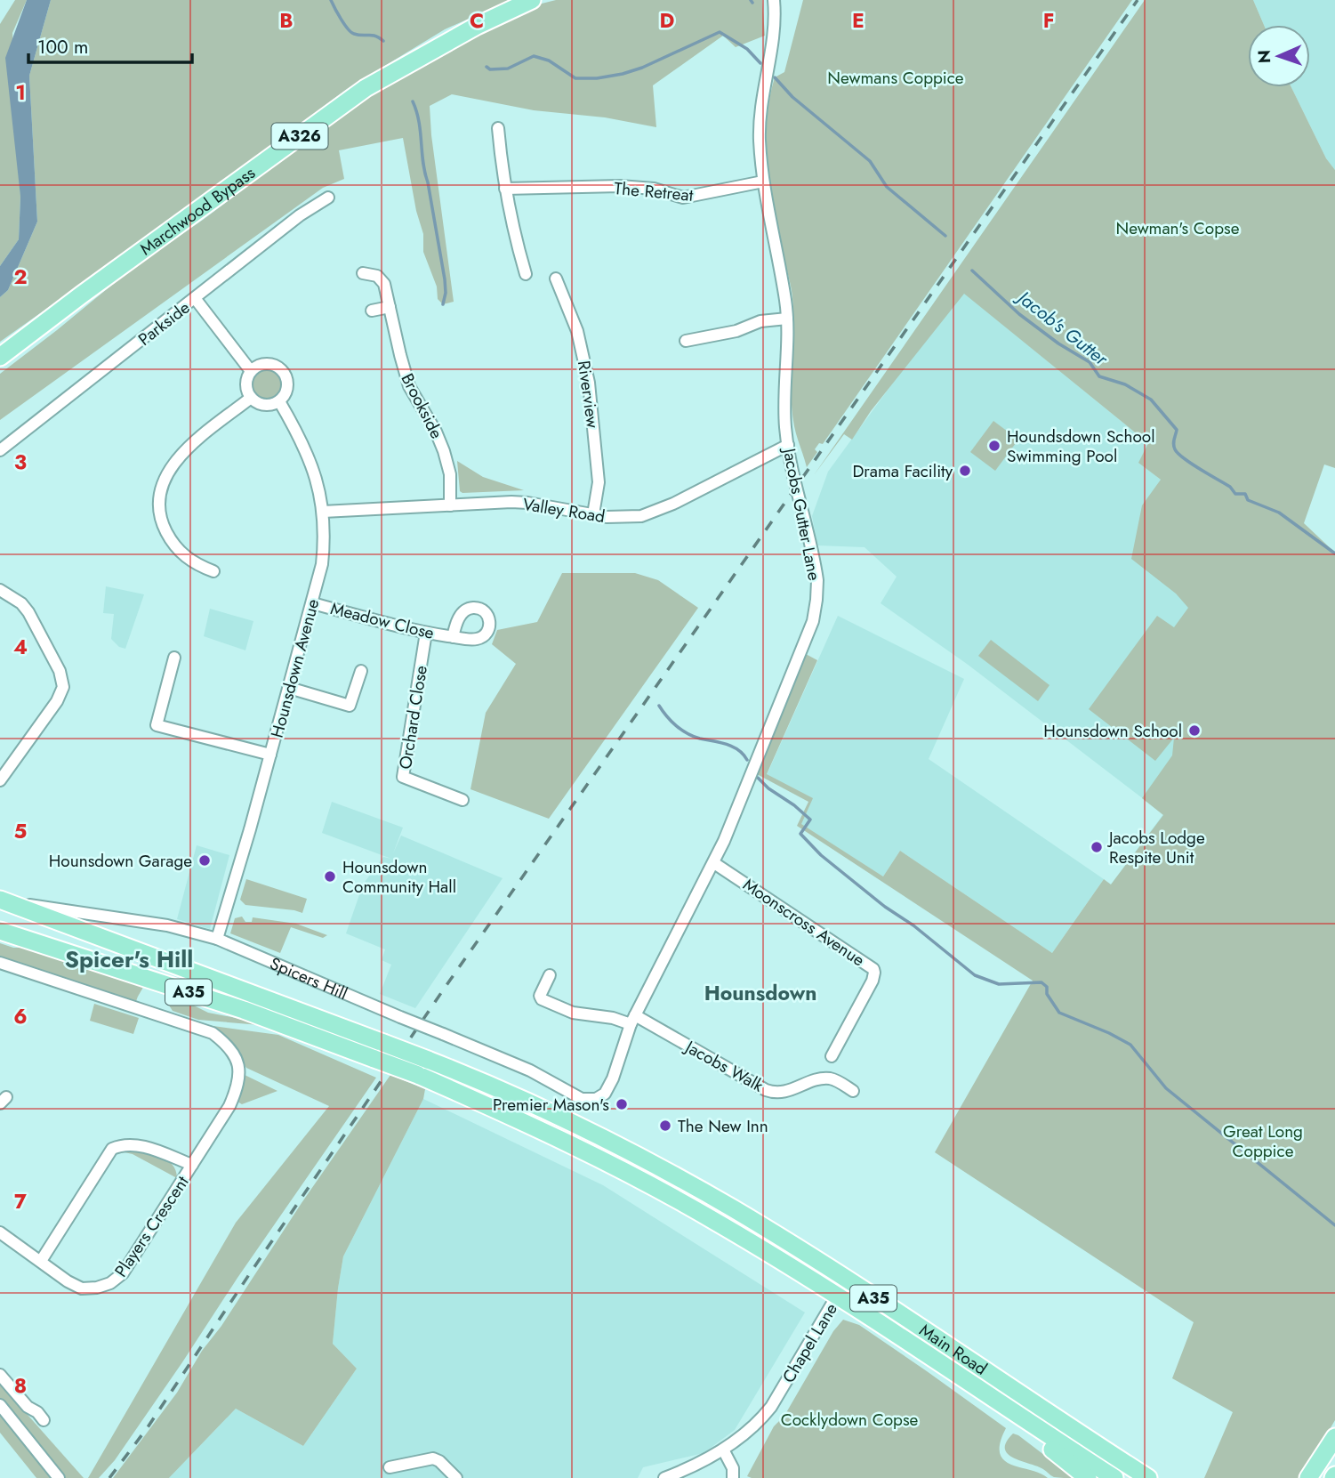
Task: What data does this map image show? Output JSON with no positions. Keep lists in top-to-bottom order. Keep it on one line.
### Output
{"streets":{"main road":["A326","Marchwood Bypass","Spicers Hill","A35","Main Road"],"street":["The Retreat","Parkside","Riverview","Brookside","Valley Road","Jacobs Gutter Lane","Meadow Close","Hounsdown Avenue","Orchard Close","Moonscross Avenue","Jacobs Walk","Players Crescent","Chapel Lane"]},"crossings":[["The Retreat","Jacobs Gutter Lane"],["Riverview","Valley Road"],["Brookside","Valley Road"],["Valley Road","Jacobs Gutter Lane"],["Valley Road","Hounsdown Avenue"],["Jacobs Gutter Lane","Moonscross Avenue"],["Jacobs Gutter Lane","Spicers Hill"],["Jacobs Gutter Lane","Jacobs Walk"],["Meadow Close","Hounsdown Avenue"],["Meadow Close","Orchard Close"],["Hounsdown Avenue","Spicers Hill"],["Spicers Hill","Main Road"],["Chapel Lane","Main Road"]],"districts":["Spicer's Hill","Hounsdown"],"water":["Jacob's Gutter"],"parks":["Newmans Coppice","Newman's Copse","Great Long Coppice","Cocklydown Copse"],"places":["Houndsdown School Swimming Pool","Drama Facility","Hounsdown School","Jacobs Lodge Respite Unit","Hounsdown Garage","Hounsdown Community Hall","Premier Mason's","The New Inn"],"scale_bar":"100 m","north":"left","grid":{"columns":["B","C","D","E","F"],"rows":["1","2","3","4","5","6","7","8"]}}
